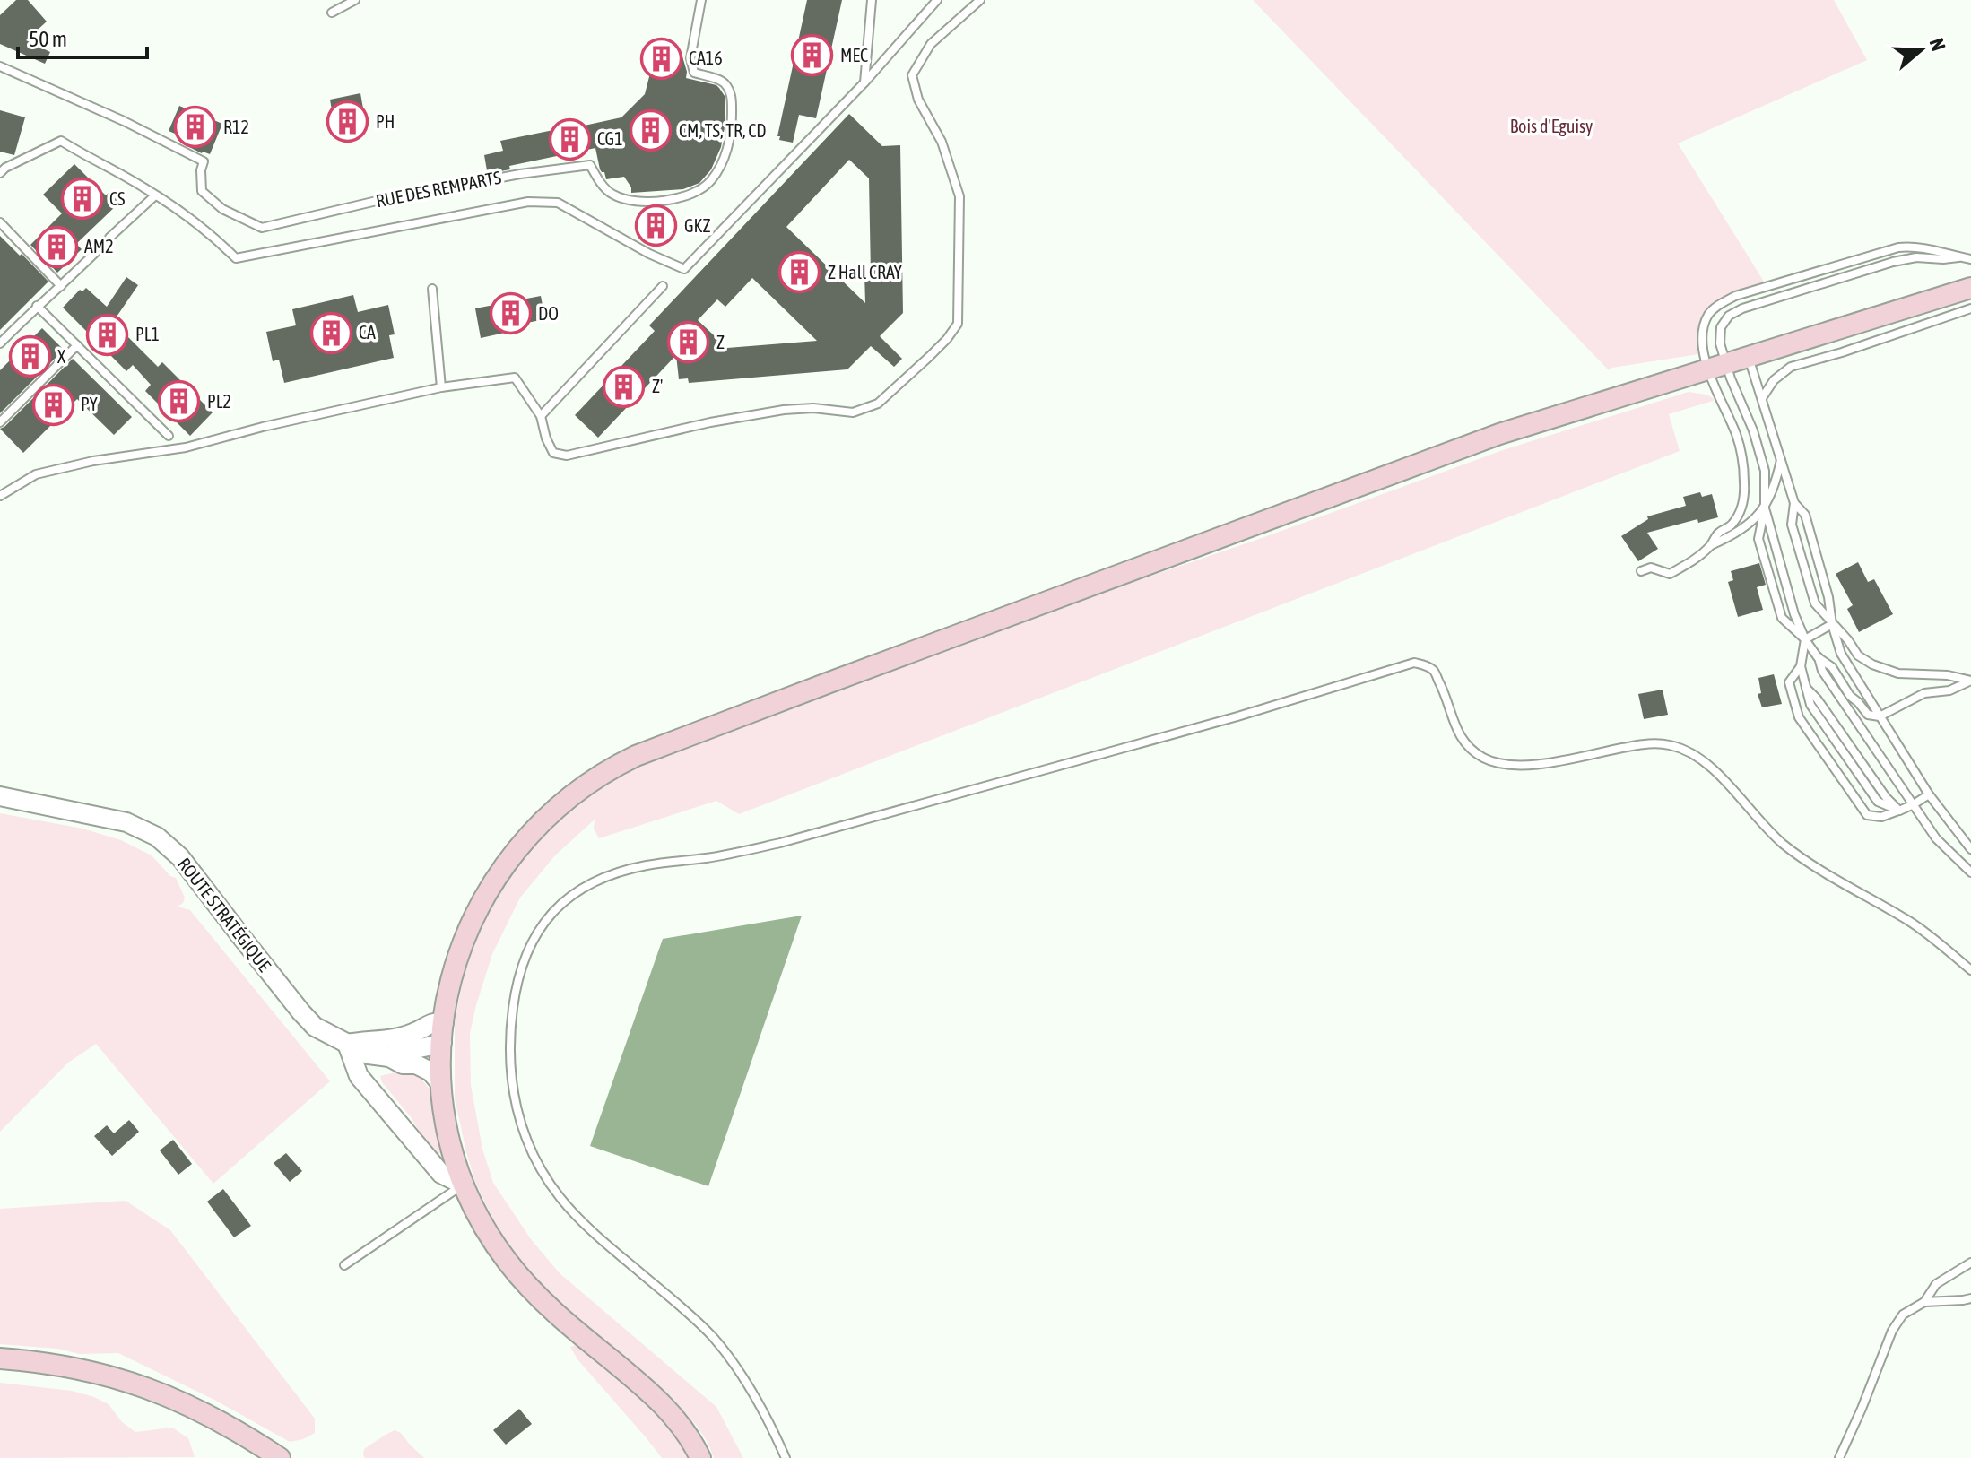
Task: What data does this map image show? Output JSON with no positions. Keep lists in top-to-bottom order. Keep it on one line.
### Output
{"streets":{"street":["ROUTE STRATÉGIQUE"],"lane":["RUE DES REMPARTS"]},"parks":["Bois d'Eguisy"],"places":{"building":["MEC","CA16","PH","R12","CM, TS, TR, CD","CG1","CS","GKZ","AM2","Z Hall CRAY","DO","CA","PL1","Z","X","Z'","PL2","PY"]},"scale_bar":"50 m","north":"right"}
